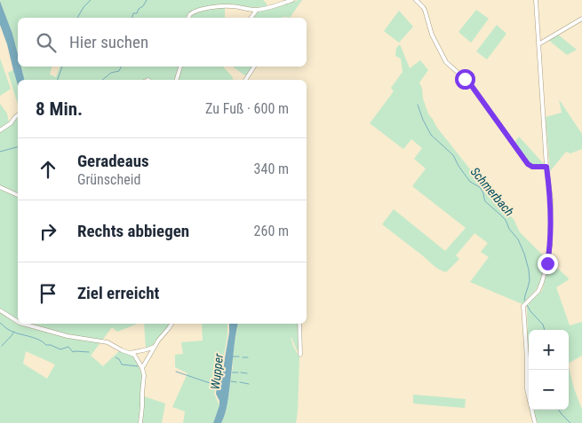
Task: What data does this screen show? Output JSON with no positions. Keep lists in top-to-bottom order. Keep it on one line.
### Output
{"water":["Schmerbach","Wupper"],"page":{"search":"Hier suchen","heading":["8 Min.","Zu Fuß · 600 m"],"list":[["Geradeaus","Grünscheid","340 m"],["Rechts abbiegen","260 m"],"Ziel erreicht"],"map_buttons":["+","−"]}}
